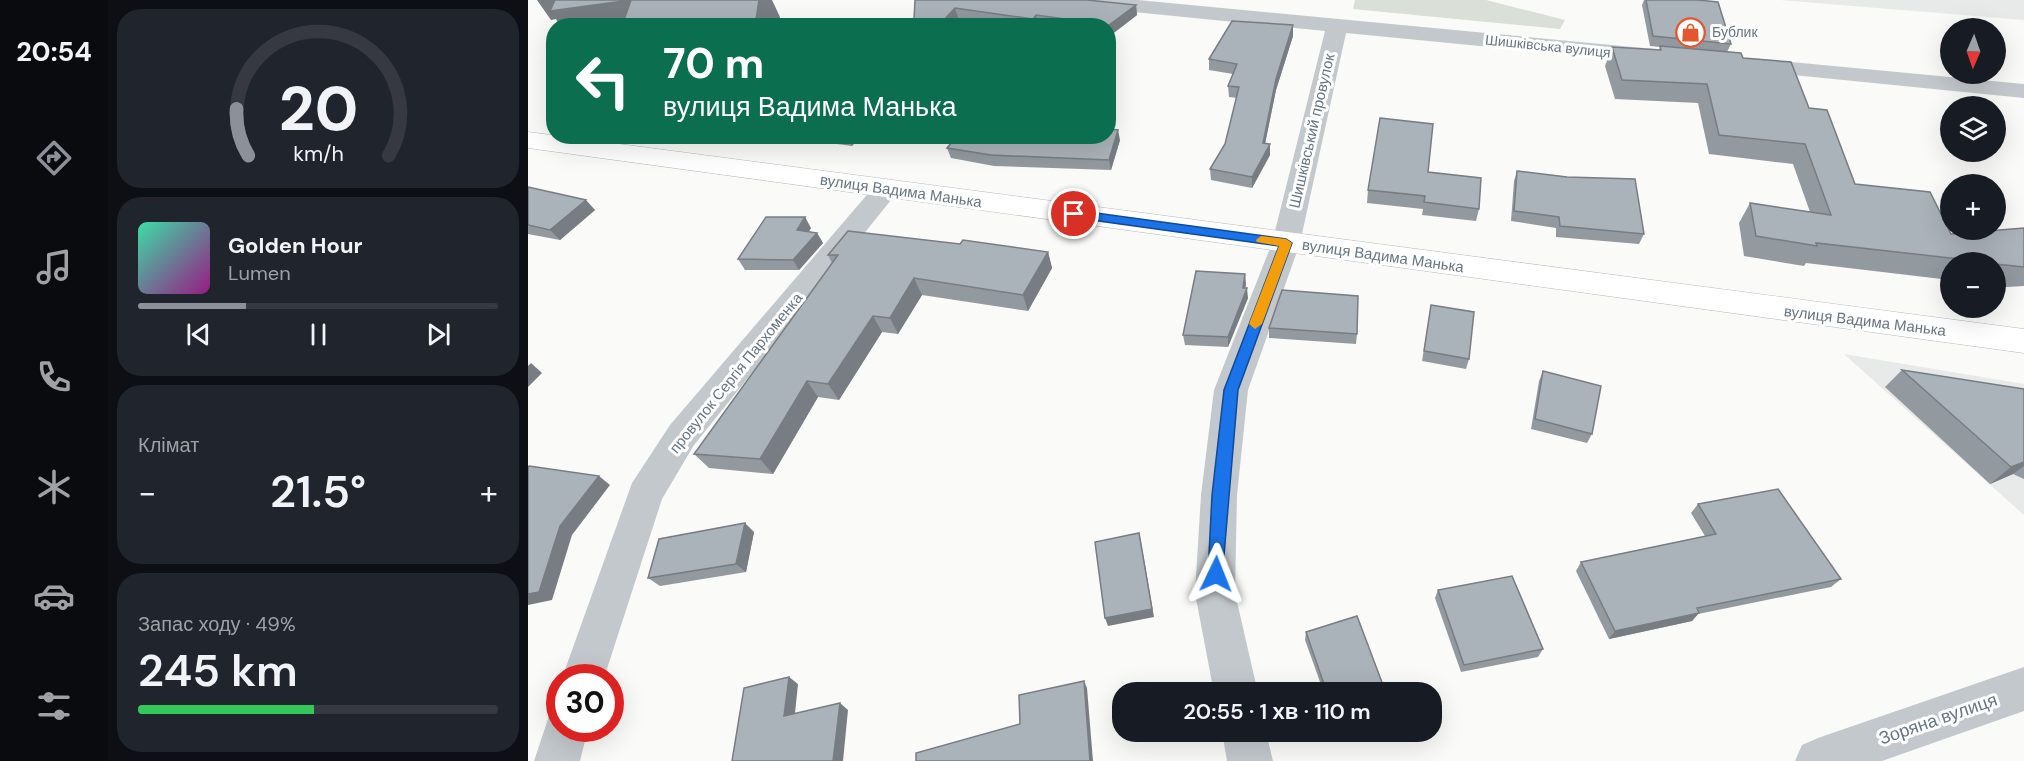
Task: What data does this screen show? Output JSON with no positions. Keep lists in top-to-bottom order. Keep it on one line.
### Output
{"streets":{"main road":["вулиця Вадима Манька"],"street":["Шишківська вулиця","Шишківський провулок","провулок Сергія Пархоменка","Зоряна вулиця"]},"crossings":[["Шишківська вулиця","Шишківський провулок"],["Шишківський провулок","вулиця Вадима Манька"],["вулиця Вадима Манька","провулок Сергія Пархоменка"]],"places":{"shop":["Бублик"]},"north":"bottom","page":{"tabs":"20:54","map_buttons":["+","−"],"turn":["70 m","вулиця Вадима Манька"],"song":["Golden Hour","Lumen"],"tile":["Клімат",["Запас ходу · 49%","245 km"]],"heat":["−","21.5°","+"],"limit":"30","trip":"20:55 · 1 хв · 110 m","gauge":["20","km/h"]}}
